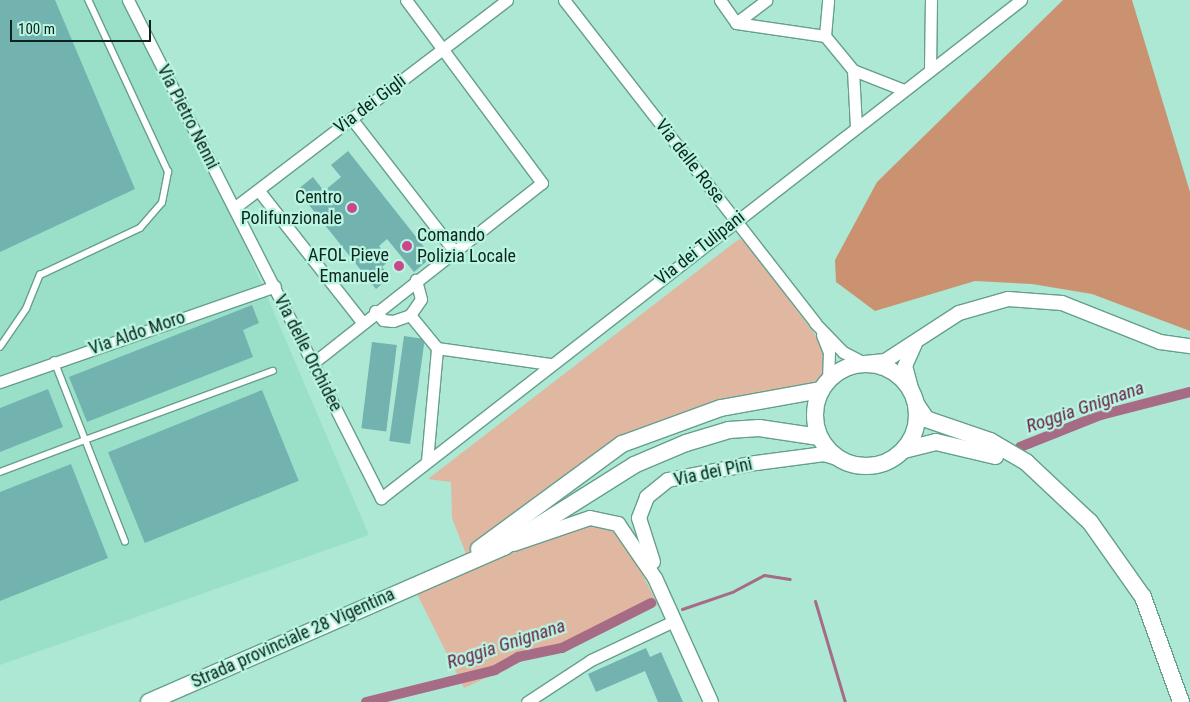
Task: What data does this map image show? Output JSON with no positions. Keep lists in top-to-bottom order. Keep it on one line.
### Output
{"streets":{"main road":["Strada provinciale 28 Vigentina"],"street":["Via dei Gigli","Via Pietro Nenni","Via delle Rose","Via dei Tulipani","Via Aldo Moro","Via delle Orchidee","Via dei Pini"]},"crossings":[["Via dei Gigli","Via Pietro Nenni"],["Via dei Gigli","Via delle Orchidee"],["Via Pietro Nenni","Via delle Orchidee"],["Via delle Rose","Via dei Tulipani"],["Via delle Rose","Via dei Pini"],["Via dei Tulipani","Via delle Orchidee"],["Via Aldo Moro","Via delle Orchidee"]],"water":["Roggia Gnignana"],"places":["Centro Polifunzionale","Comando Polizia Locale","AFOL Pieve Emanuele"],"scale_bar":"100 m"}
